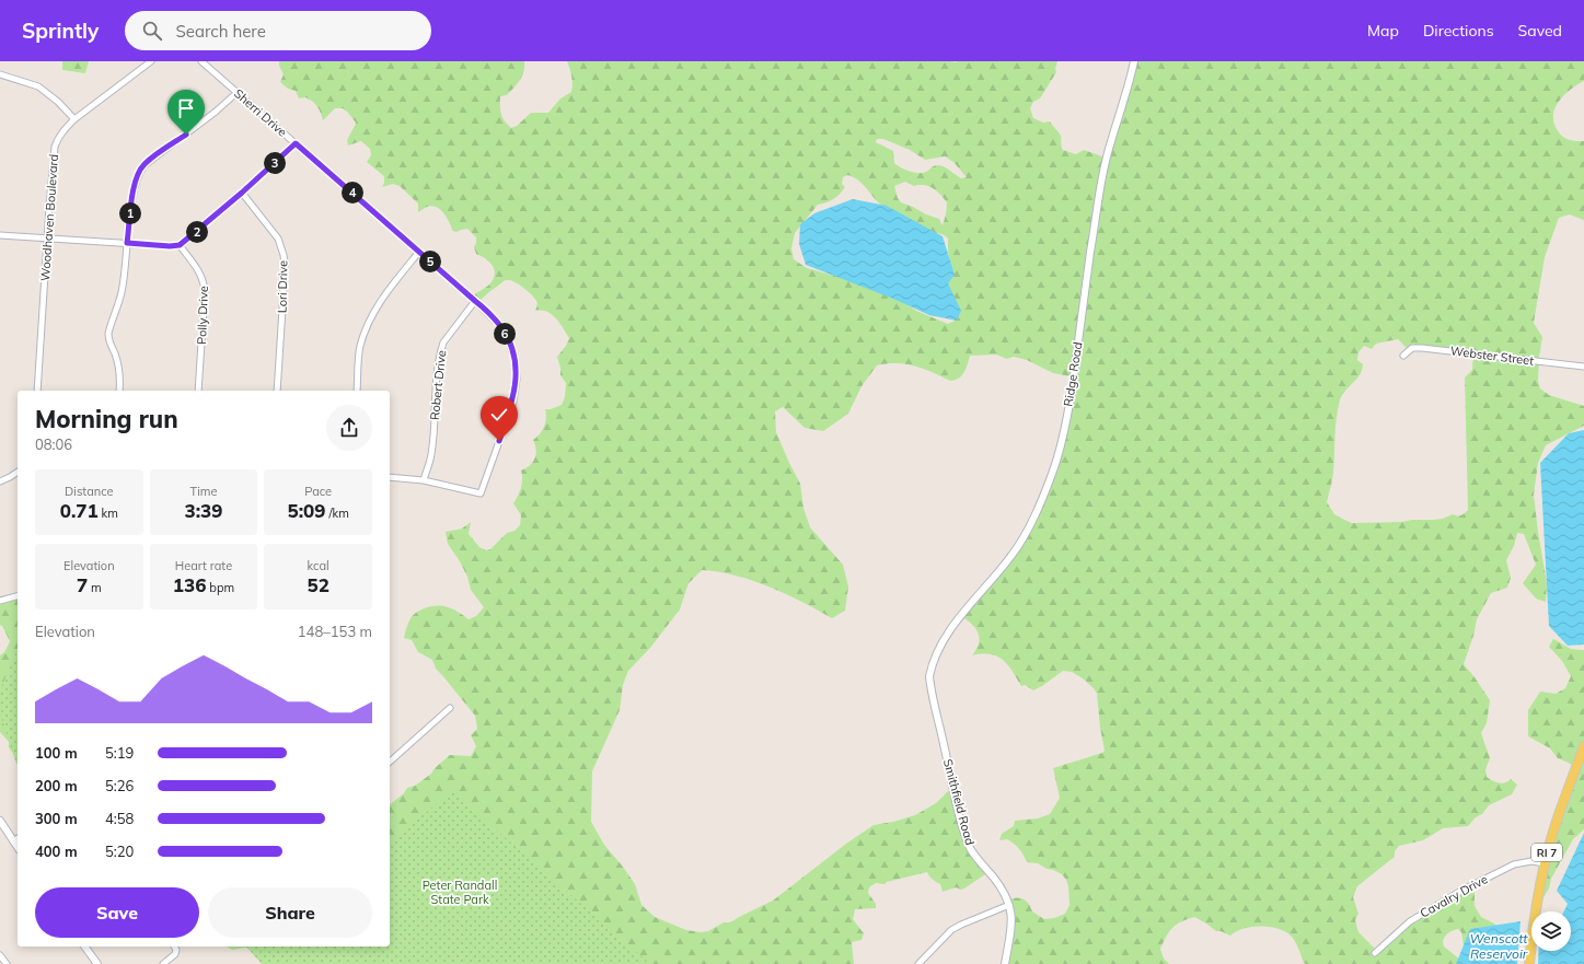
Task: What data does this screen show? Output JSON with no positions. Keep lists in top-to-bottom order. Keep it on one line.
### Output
{"streets":{"main road":["RI 7"],"street":["Sherri Drive","Woodhaven Boulevard","Lori Drive","Polly Drive","Webster Street","Ridge Road","Robert Drive","Smithfield Road","Cavalry Drive"]},"crossings":[["Sherri Drive","Robert Drive"],["Ridge Road","Smithfield Road"],["RI 7","Cavalry Drive"]],"water":["Wenscott Reservoir"],"parks":["Peter Randall State Park"],"page":{"header":"Sprintly","search":"Search here","nav":["Map","Directions","Saved"],"pins":["3","4","1","2","5","6"],"heading":["Morning run","08:06"],"stats":[["Distance","0.71 km"],["Time","3:39"],["Pace","5:09 /km"],["Elevation","7 m"],["Heart rate","136 bpm"],["kcal","52"]],"chart":["Elevation","148–153 m"],"list":[{"name":"100 m","note":"5:19"},{"name":"200 m","note":"5:26"},{"name":"300 m","note":"4:58"},{"name":"400 m","note":"5:20"}],"buttons":["Save","Share"]}}
